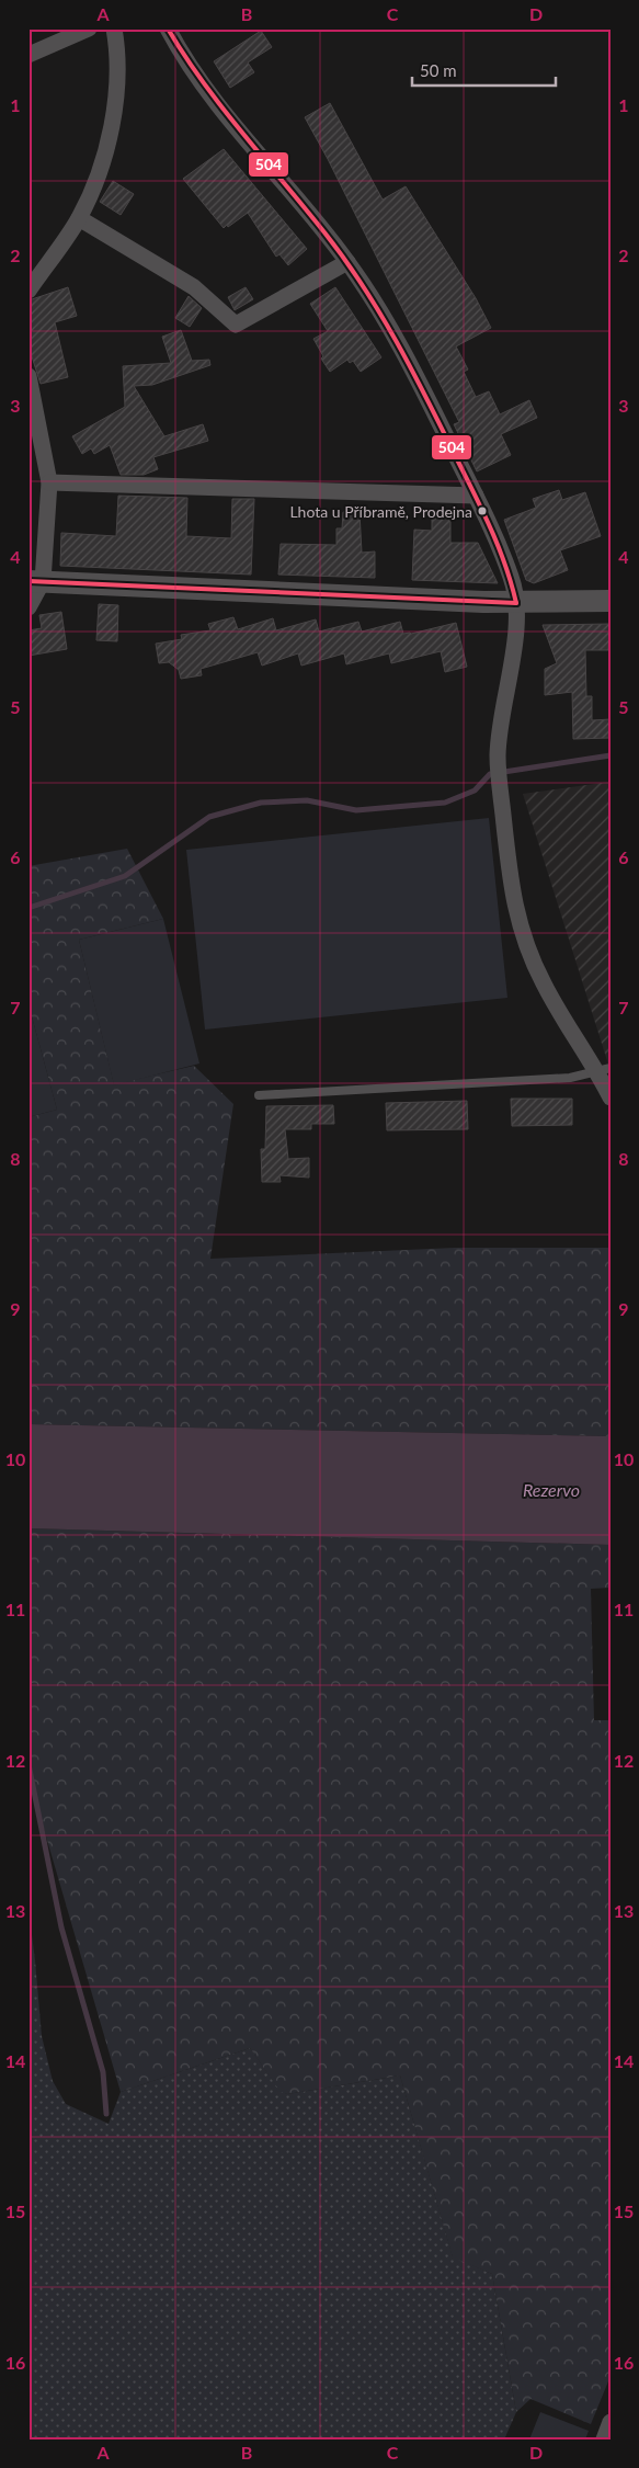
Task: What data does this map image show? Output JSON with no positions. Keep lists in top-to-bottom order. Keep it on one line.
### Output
{"water":["Rezervo"],"places":["Lhota u Příbramě, Prodejna"],"lines":["transit line 504"],"scale_bar":"50 m","grid":{"columns":["A","B","C","D"],"rows":["1","2","3","4","5","6","7","8","9","10","11","12","13","14","15","16"]}}
